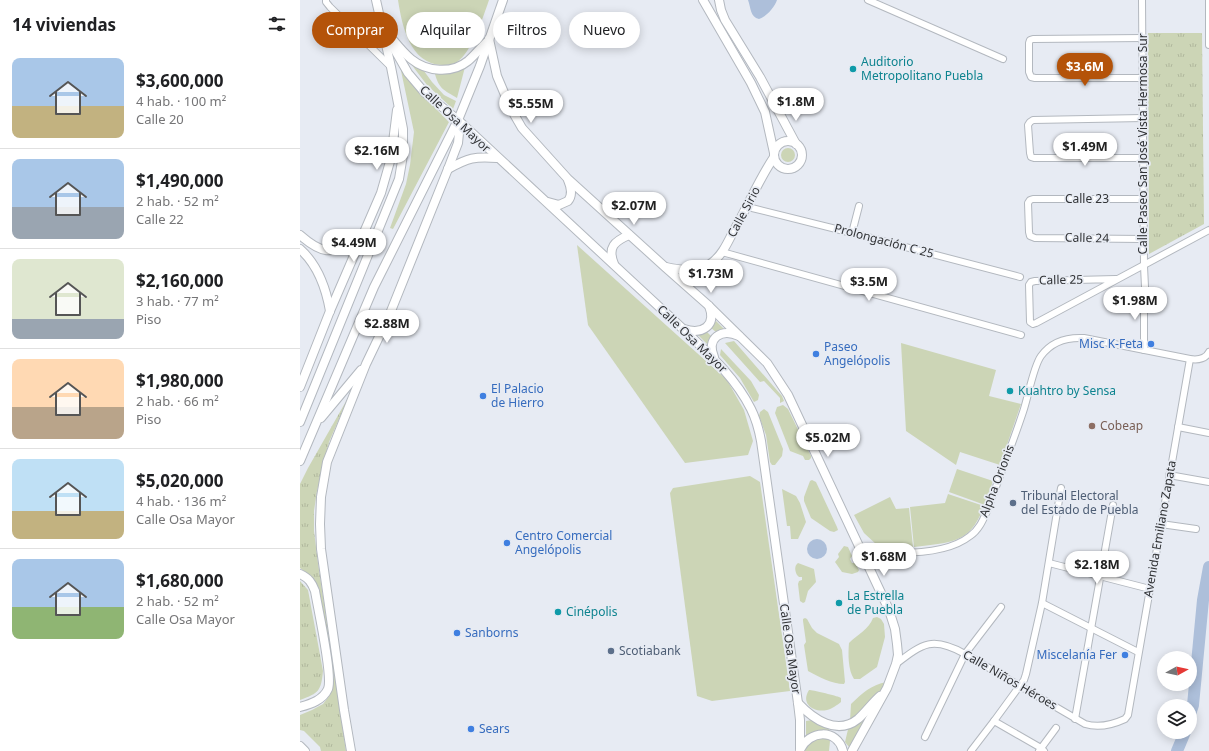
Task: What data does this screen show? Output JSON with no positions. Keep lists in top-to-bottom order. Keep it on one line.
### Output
{"streets":{"street":["Calle Osa Mayor","Calle Paseo San José Vista Hermosa Sur","Calle 23","Calle Sirio","Calle 24","Prolongación C 25","Calle 25","Alpha Orionis","Avenida Emiliano Zapata","Calle Niños Héroes"]},"crossings":[["Calle Paseo San José Vista Hermosa Sur","Calle 23"],["Calle Paseo San José Vista Hermosa Sur","Calle 24"],["Calle 23","Calle 24"],["Calle Sirio","Prolongación C 25"],["Avenida Emiliano Zapata","Calle Niños Héroes"]],"places":["Auditorio Metropolitano Puebla","Misc K-Feta","Paseo Angelópolis","Kuahtro by Sensa","El Palacio de Hierro","Cobeap","Tribunal Electoral del Estado de Puebla","Centro Comercial Angelópolis","La Estrella de Puebla","Cinépolis","Sanborns","Scotiabank","Miscelanía Fer","Sears"],"north":"right","page":{"heading":"14 viviendas","chip":["Comprar","Alquilar","Filtros","Nuevo"],"list":[{"name":"$3,600,000","note":"4 hab. · 100 m² · Calle 20"},{"name":"$1,490,000","note":"2 hab. · 52 m² · Calle 22"},{"name":"$2,160,000","note":"3 hab. · 77 m² · Piso"},{"name":"$1,980,000","note":"2 hab. · 66 m² · Piso"},{"name":"$5,020,000","note":"4 hab. · 136 m² · Calle Osa Mayor"},{"name":"$1,680,000","note":"2 hab. · 52 m² · Calle Osa Mayor"}],"price":["$3.6M","$1.8M","$5.55M","$1.49M","$2.16M","$2.07M","$4.49M","$1.73M","$3.5M","$1.98M","$2.88M","$5.02M","$1.68M","$2.18M"]}}
